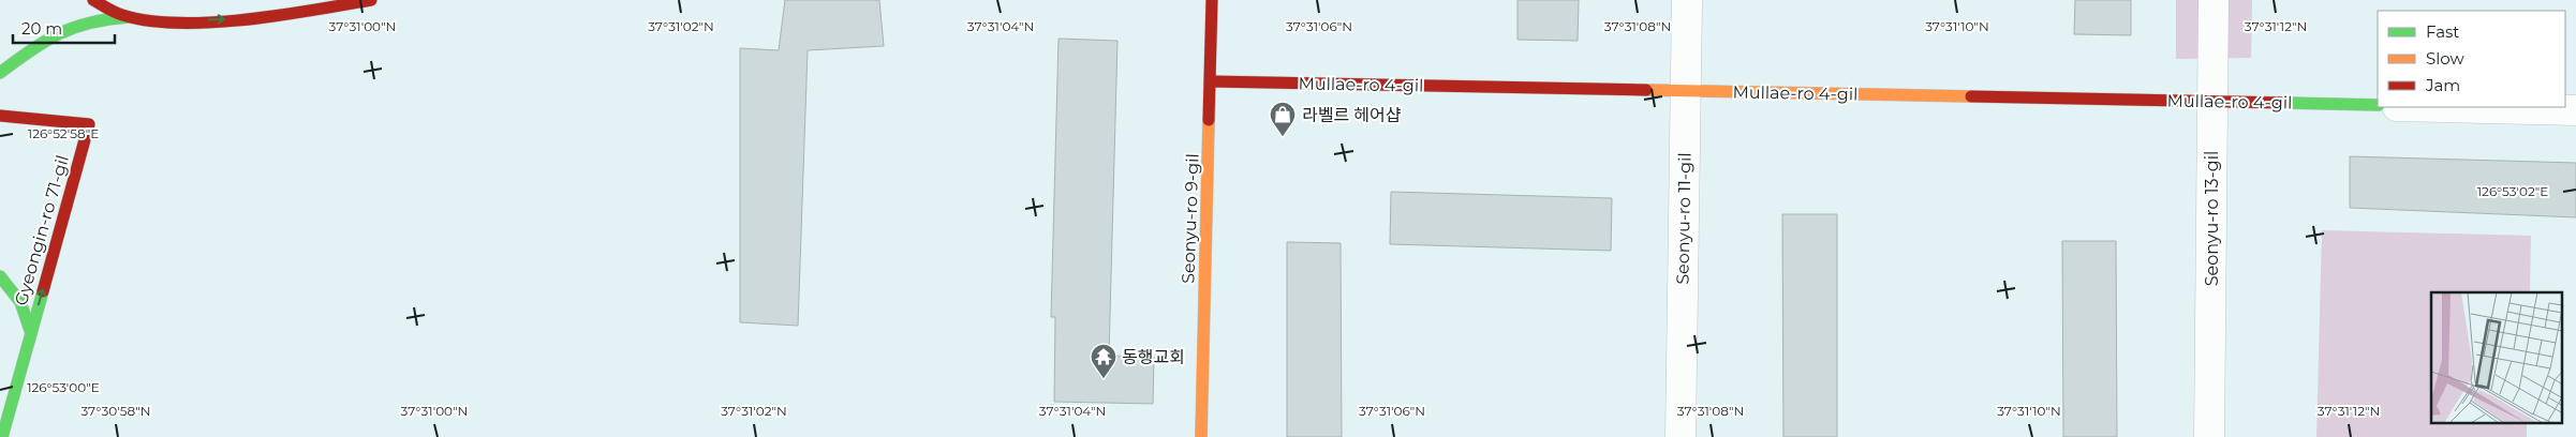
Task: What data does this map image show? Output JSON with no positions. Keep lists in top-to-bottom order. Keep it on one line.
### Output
{"streets":{"street":["Mullae-ro 4-gil","Seonyu-ro 9-gil","Seonyu-ro 11-gil","Seonyu-ro 13-gil","Gyeongin-ro 71-gil"]},"crossings":[["Mullae-ro 4-gil","Seonyu-ro 9-gil"],["Mullae-ro 4-gil","Seonyu-ro 11-gil"],["Mullae-ro 4-gil","Seonyu-ro 13-gil"]],"places":{"shop":["라벨르 헤어샵"],"temple":["동행교회"]},"legend":["Fast","Slow","Jam"],"scale_bar":"20 m","coordinates":["37°31'00\"N","37°31'02\"N","37°31'04\"N","37°31'06\"N","37°31'08\"N","37°31'10\"N","37°31'12\"N","126°52'58\"E","126°53'02\"E","126°53'00\"E","37°30'58\"N"]}
